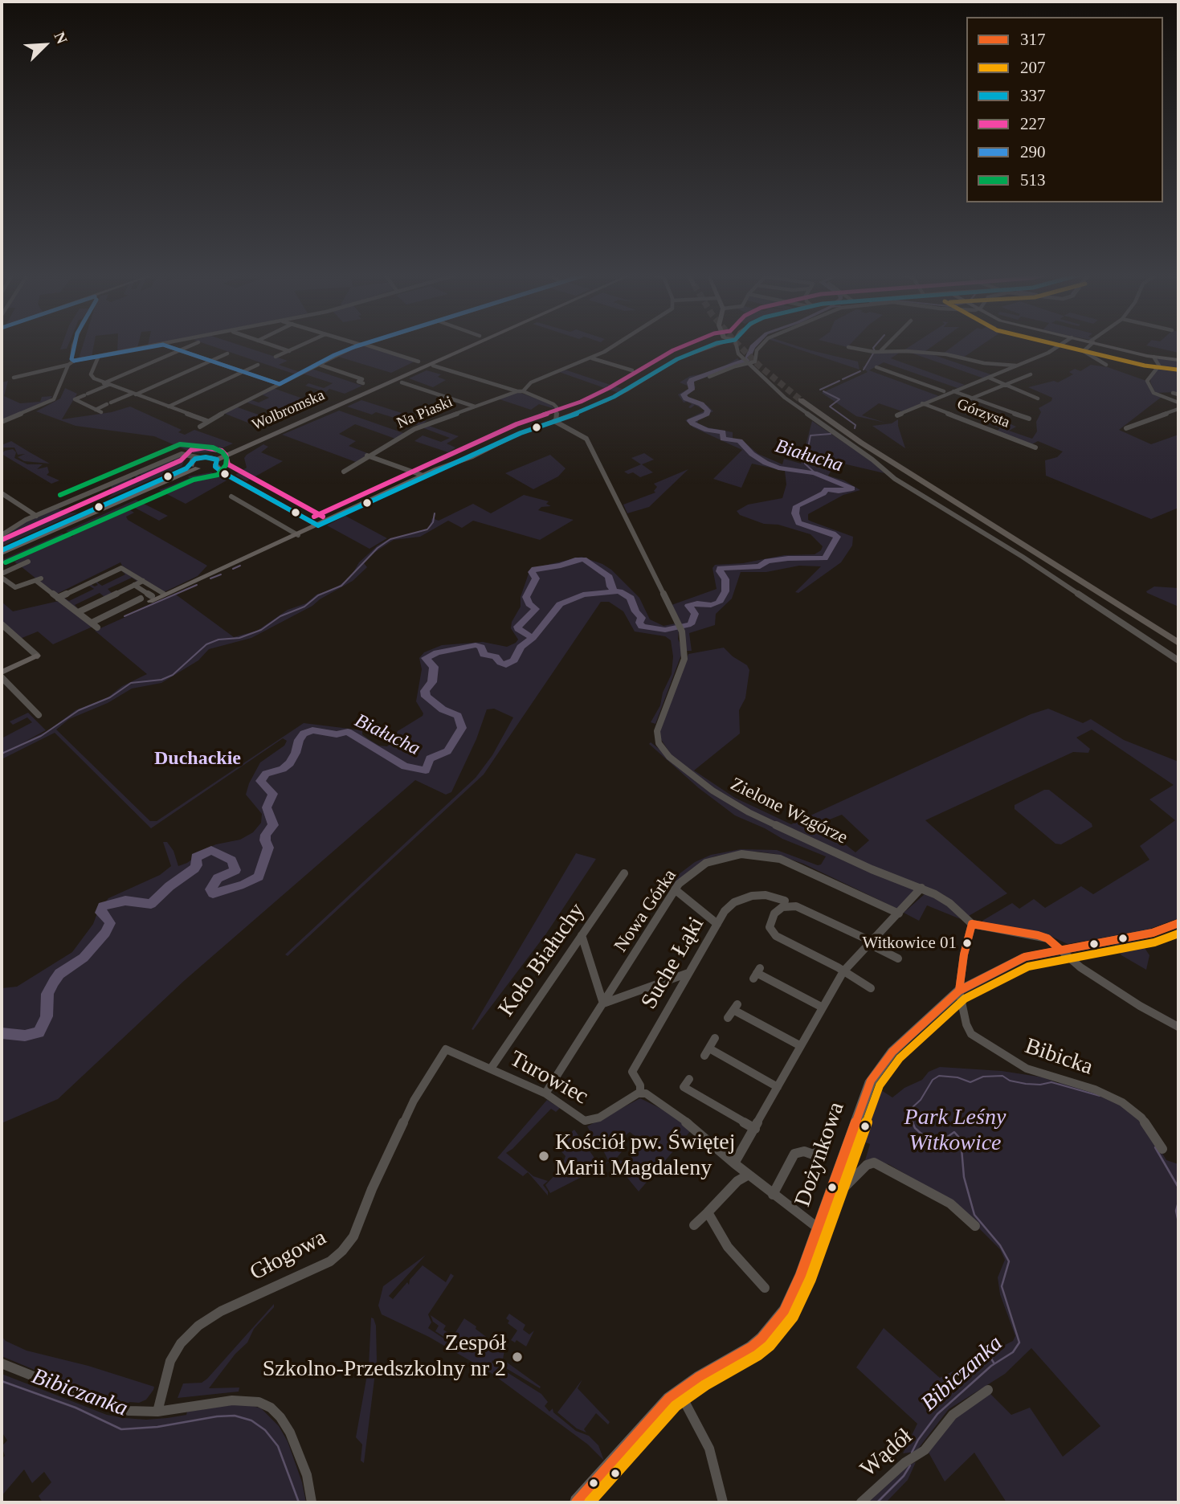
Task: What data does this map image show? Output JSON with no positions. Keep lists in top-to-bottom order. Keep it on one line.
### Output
{"streets":{"main road":["Wolbromska","Dożynkowa"],"street":["Na Piaski","Górzysta","Zielone Wzgórze","Nowa Górka","Koło Białuchy","Suche Łąki","Bibicka","Turowiec","Głogowa","Wądół"]},"crossings":[["Na Piaski","Zielone Wzgórze"],["Nowa Górka","Turowiec"],["Koło Białuchy","Turowiec"],["Suche Łąki","Turowiec"],["Bibicka","Dożynkowa"],["Turowiec","Głogowa"]],"districts":["Duchackie"],"water":["Białucha","Bibiczanka"],"parks":["Park Leśny Witkowice"],"places":["Witkowice 01","Kościół pw. Świętej Marii Magdaleny","Zespół Szkolno-Przedszkolny nr 2"],"lines":["transit line 207","transit line 337","transit line 227","transit line 290","transit line 513","transit line 317"],"legend":["317","207","337","227","290","513"],"north":"top right"}
